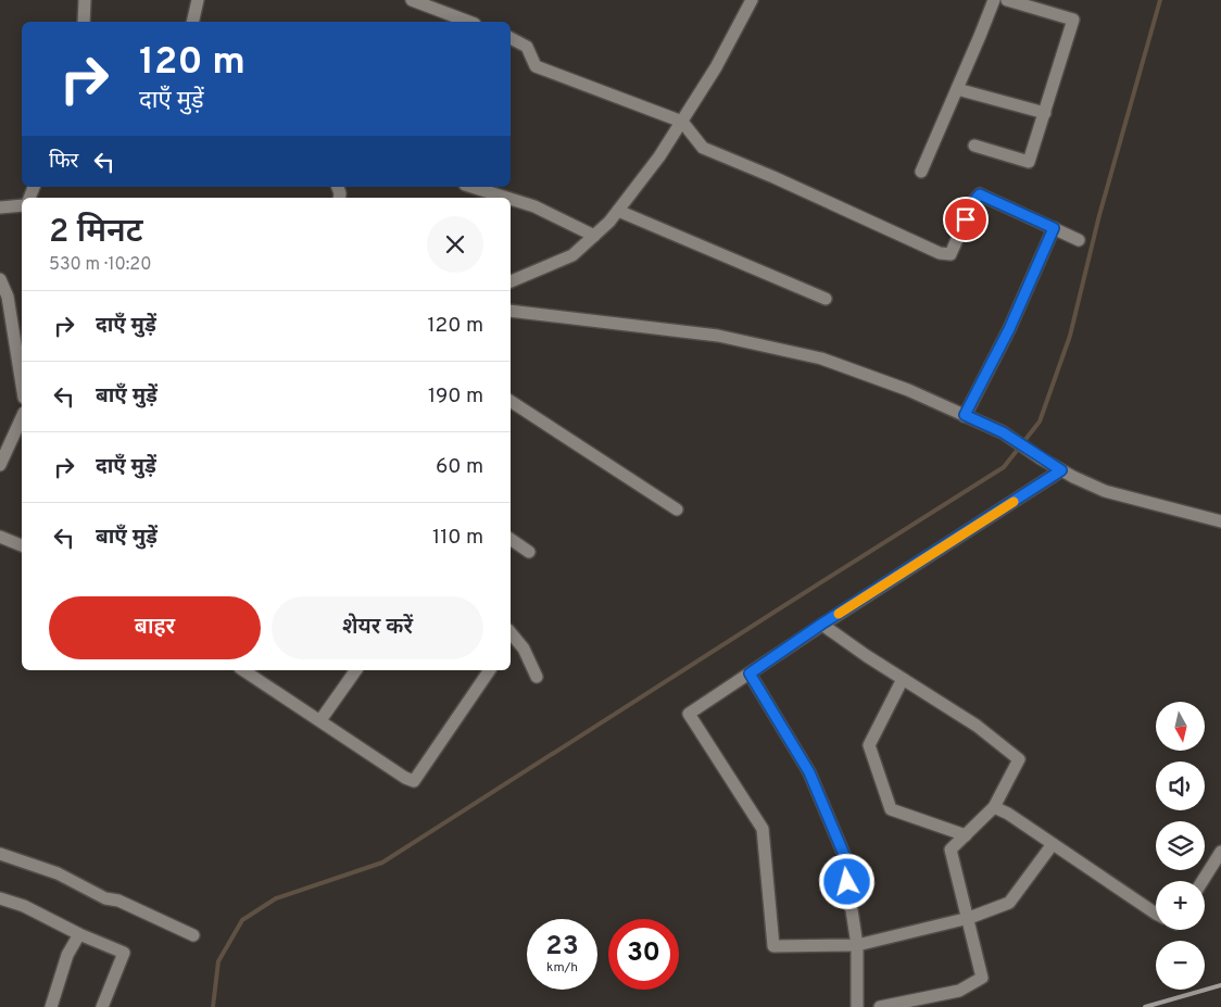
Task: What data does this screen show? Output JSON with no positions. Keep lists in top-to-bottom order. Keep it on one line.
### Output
{"north":"bottom","page":{"turn":["120 m","दाएँ मुड़ें"],"then":"फिर","heading":["2 मिनट","530 m · 10:20"],"list":[{"name":"दाएँ मुड़ें","value":"120 m"},{"name":"बाएँ मुड़ें","value":"190 m"},{"name":"दाएँ मुड़ें","value":"60 m"},{"name":"बाएँ मुड़ें","value":"110 m"}],"buttons":["बाहर","शेयर करें"],"map_buttons":["+","−"],"speed":"23 km/h","limit":"30"}}
